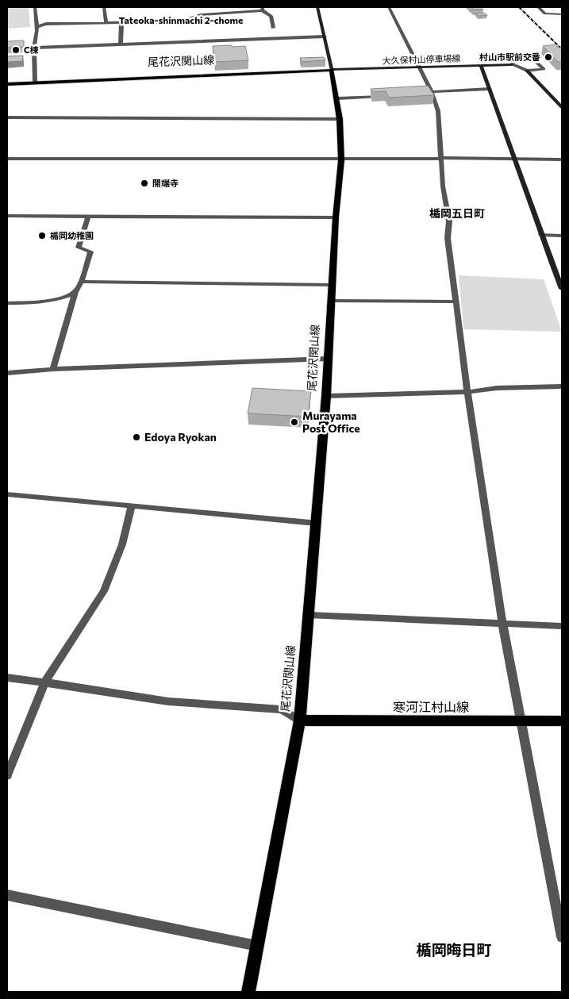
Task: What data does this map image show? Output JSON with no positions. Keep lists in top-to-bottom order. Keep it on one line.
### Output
{"streets":{"main road":["尾花沢関山線","寒河江村山線"],"street":["大久保村山停車場線"]},"crossings":[["大久保村山停車場線","尾花沢関山線"],["尾花沢関山線","寒河江村山線"]],"districts":["Tateoka-shinmachi 2-chome","楯岡五日町","楯岡晦日町"],"places":["C棟","村山市駅前交番","開端寺","楯岡幼稚園","Murayama Post Office","Edoya Ryokan"]}
